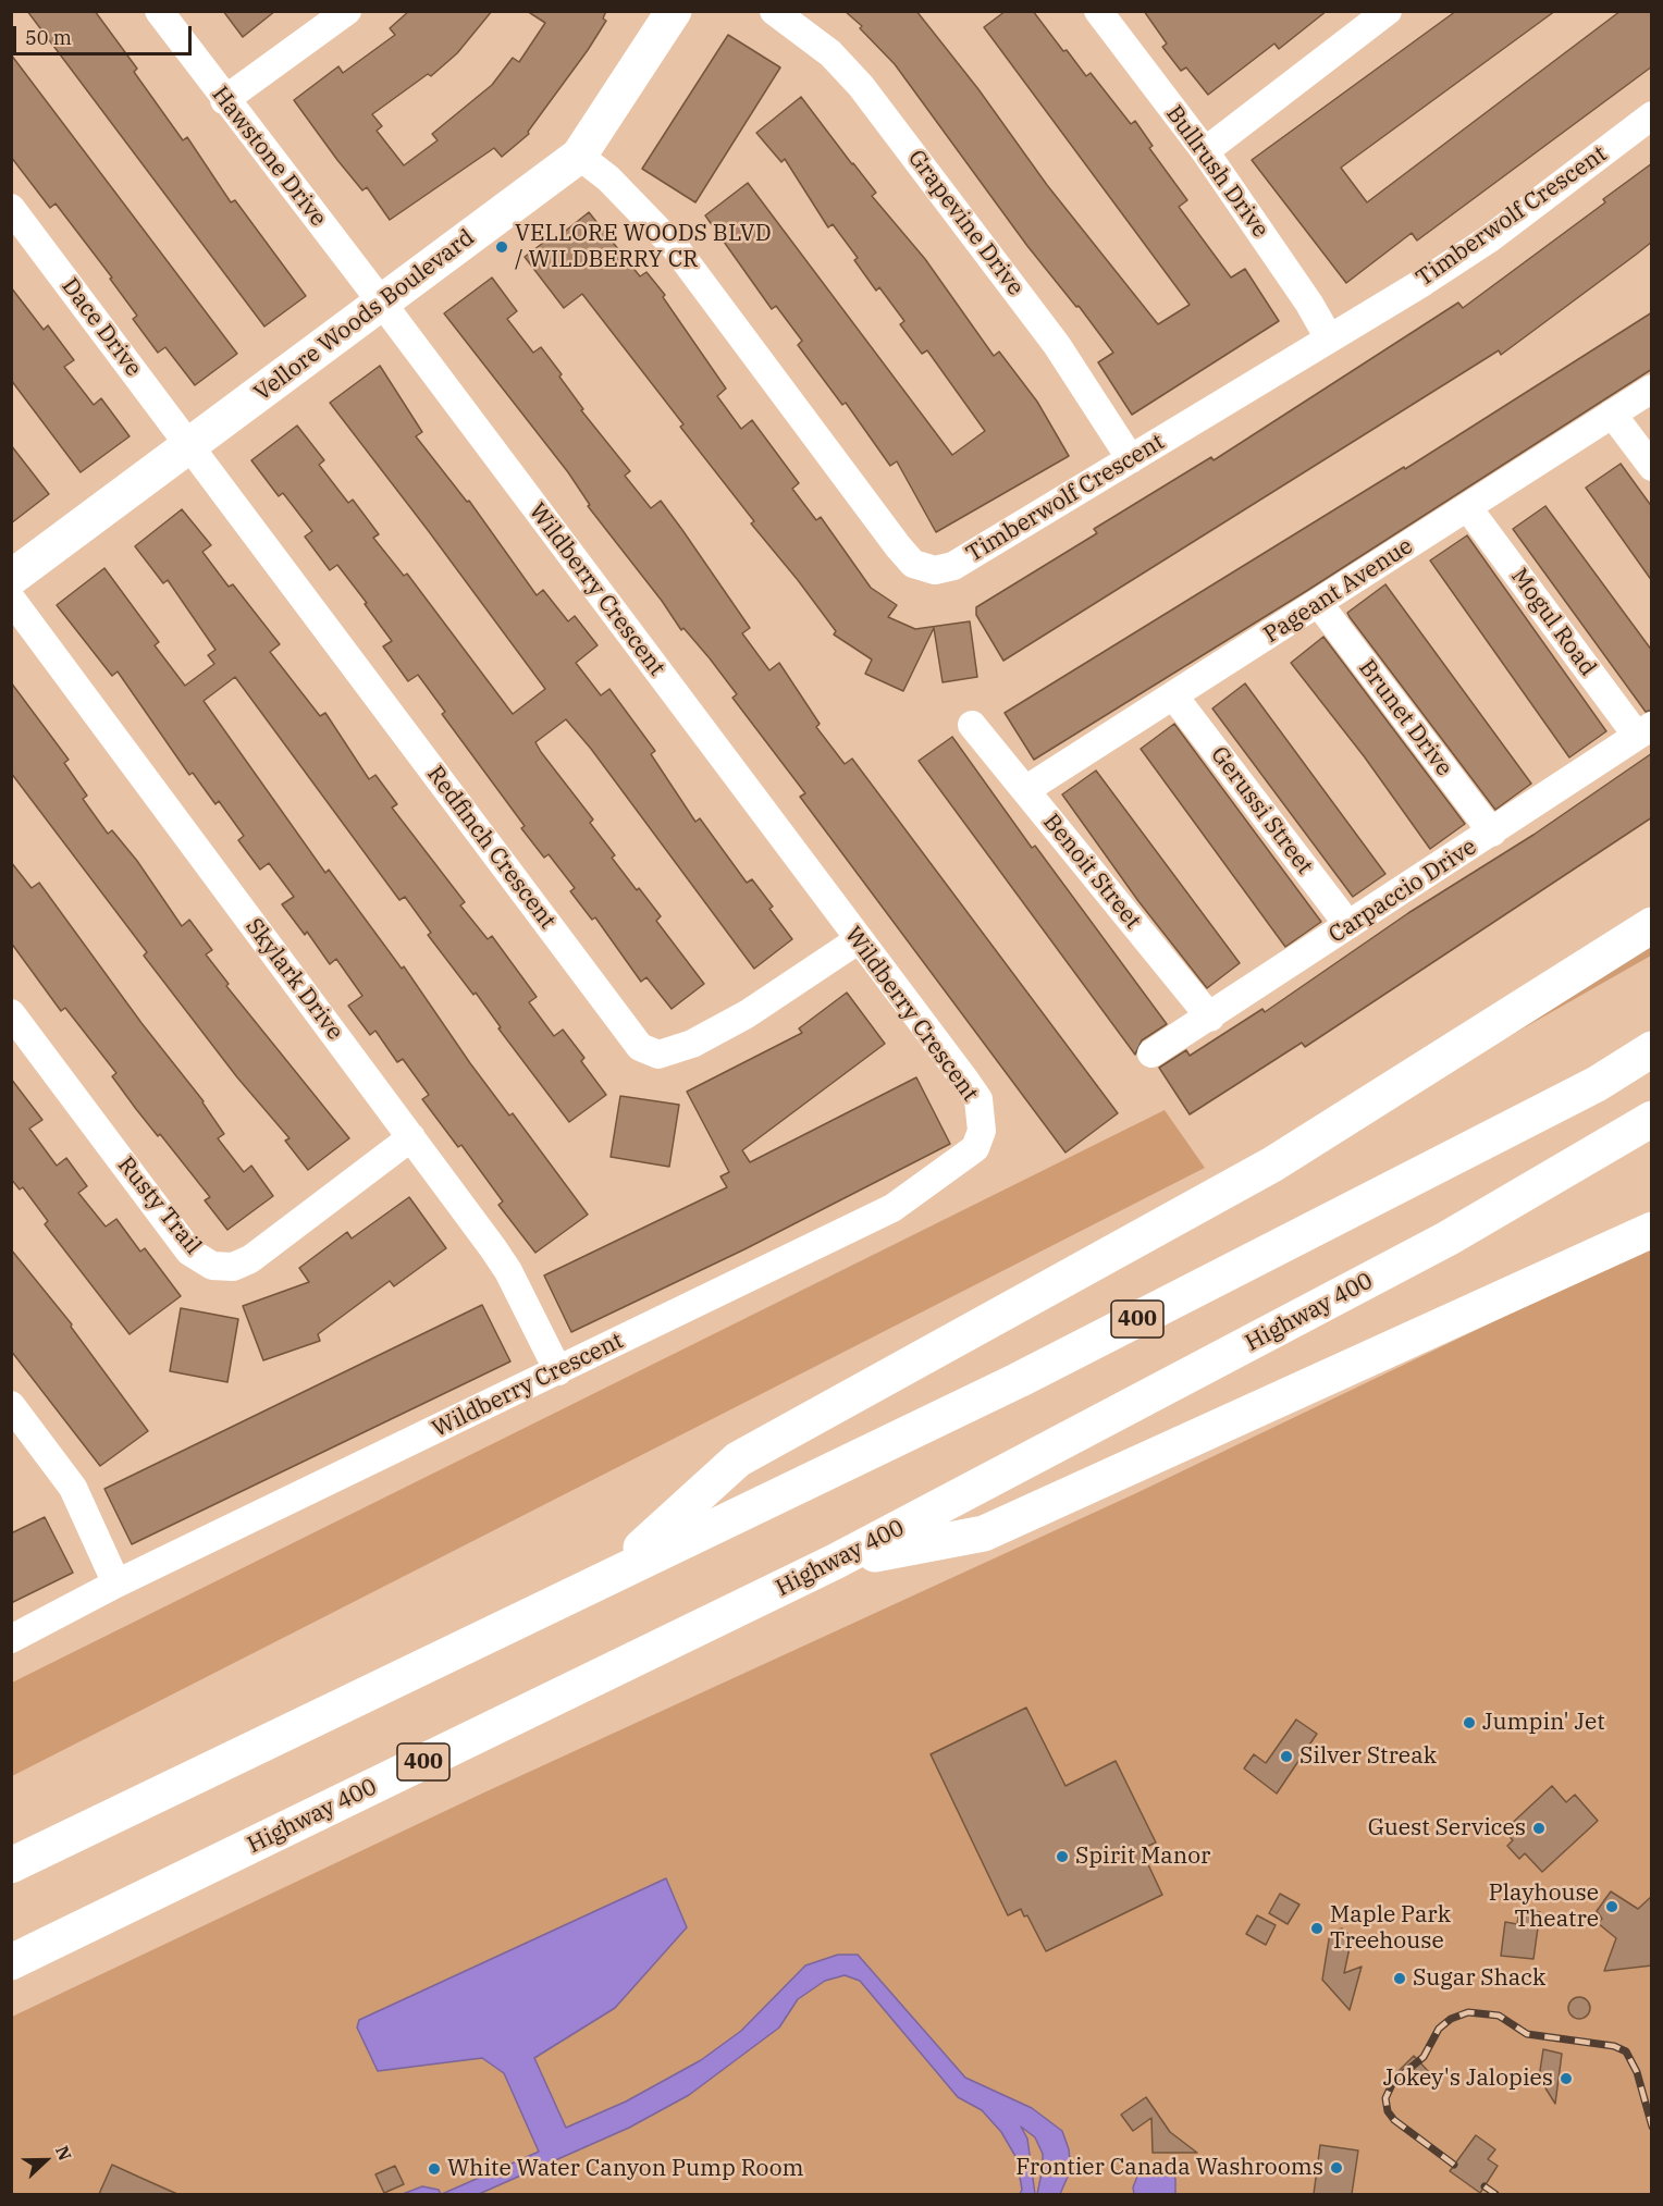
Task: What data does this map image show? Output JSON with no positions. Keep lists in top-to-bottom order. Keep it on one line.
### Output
{"streets":{"main road":["Vellore Woods Boulevard","Highway 400","400"],"street":["Hawstone Drive","Bullrush Drive","Timberwolf Crescent","Grapevine Drive","Dace Drive","Wildberry Crescent","Pageant Avenue","Mogul Road","Brunet Drive","Gerussi Street","Redfinch Crescent","Benoit Street","Carpaccio Drive","Skylark Drive","Rusty Trail"]},"crossings":[["Hawstone Drive","Vellore Woods Boulevard"],["Hawstone Drive","Wildberry Crescent"],["Bullrush Drive","Timberwolf Crescent"],["Timberwolf Crescent","Grapevine Drive"],["Timberwolf Crescent","Vellore Woods Boulevard"],["Vellore Woods Boulevard","Dace Drive"],["Vellore Woods Boulevard","Wildberry Crescent"],["Vellore Woods Boulevard","Redfinch Crescent"],["Dace Drive","Redfinch Crescent"],["Wildberry Crescent","Redfinch Crescent"],["Wildberry Crescent","Skylark Drive"],["Pageant Avenue","Mogul Road"],["Pageant Avenue","Brunet Drive"],["Pageant Avenue","Gerussi Street"],["Pageant Avenue","Benoit Street"],["Mogul Road","Carpaccio Drive"],["Brunet Drive","Carpaccio Drive"],["Gerussi Street","Carpaccio Drive"],["Benoit Street","Carpaccio Drive"],["Skylark Drive","Rusty Trail"]],"places":["VELLORE WOODS BLVD / WILDBERRY CR","Jumpin' Jet","Silver Streak","Guest Services","Spirit Manor","Playhouse Theatre","Maple Park Treehouse","Sugar Shack","Jokey's Jalopies","Frontier Canada Washrooms","White Water Canyon Pump Room"],"scale_bar":"50 m","north":"right"}
